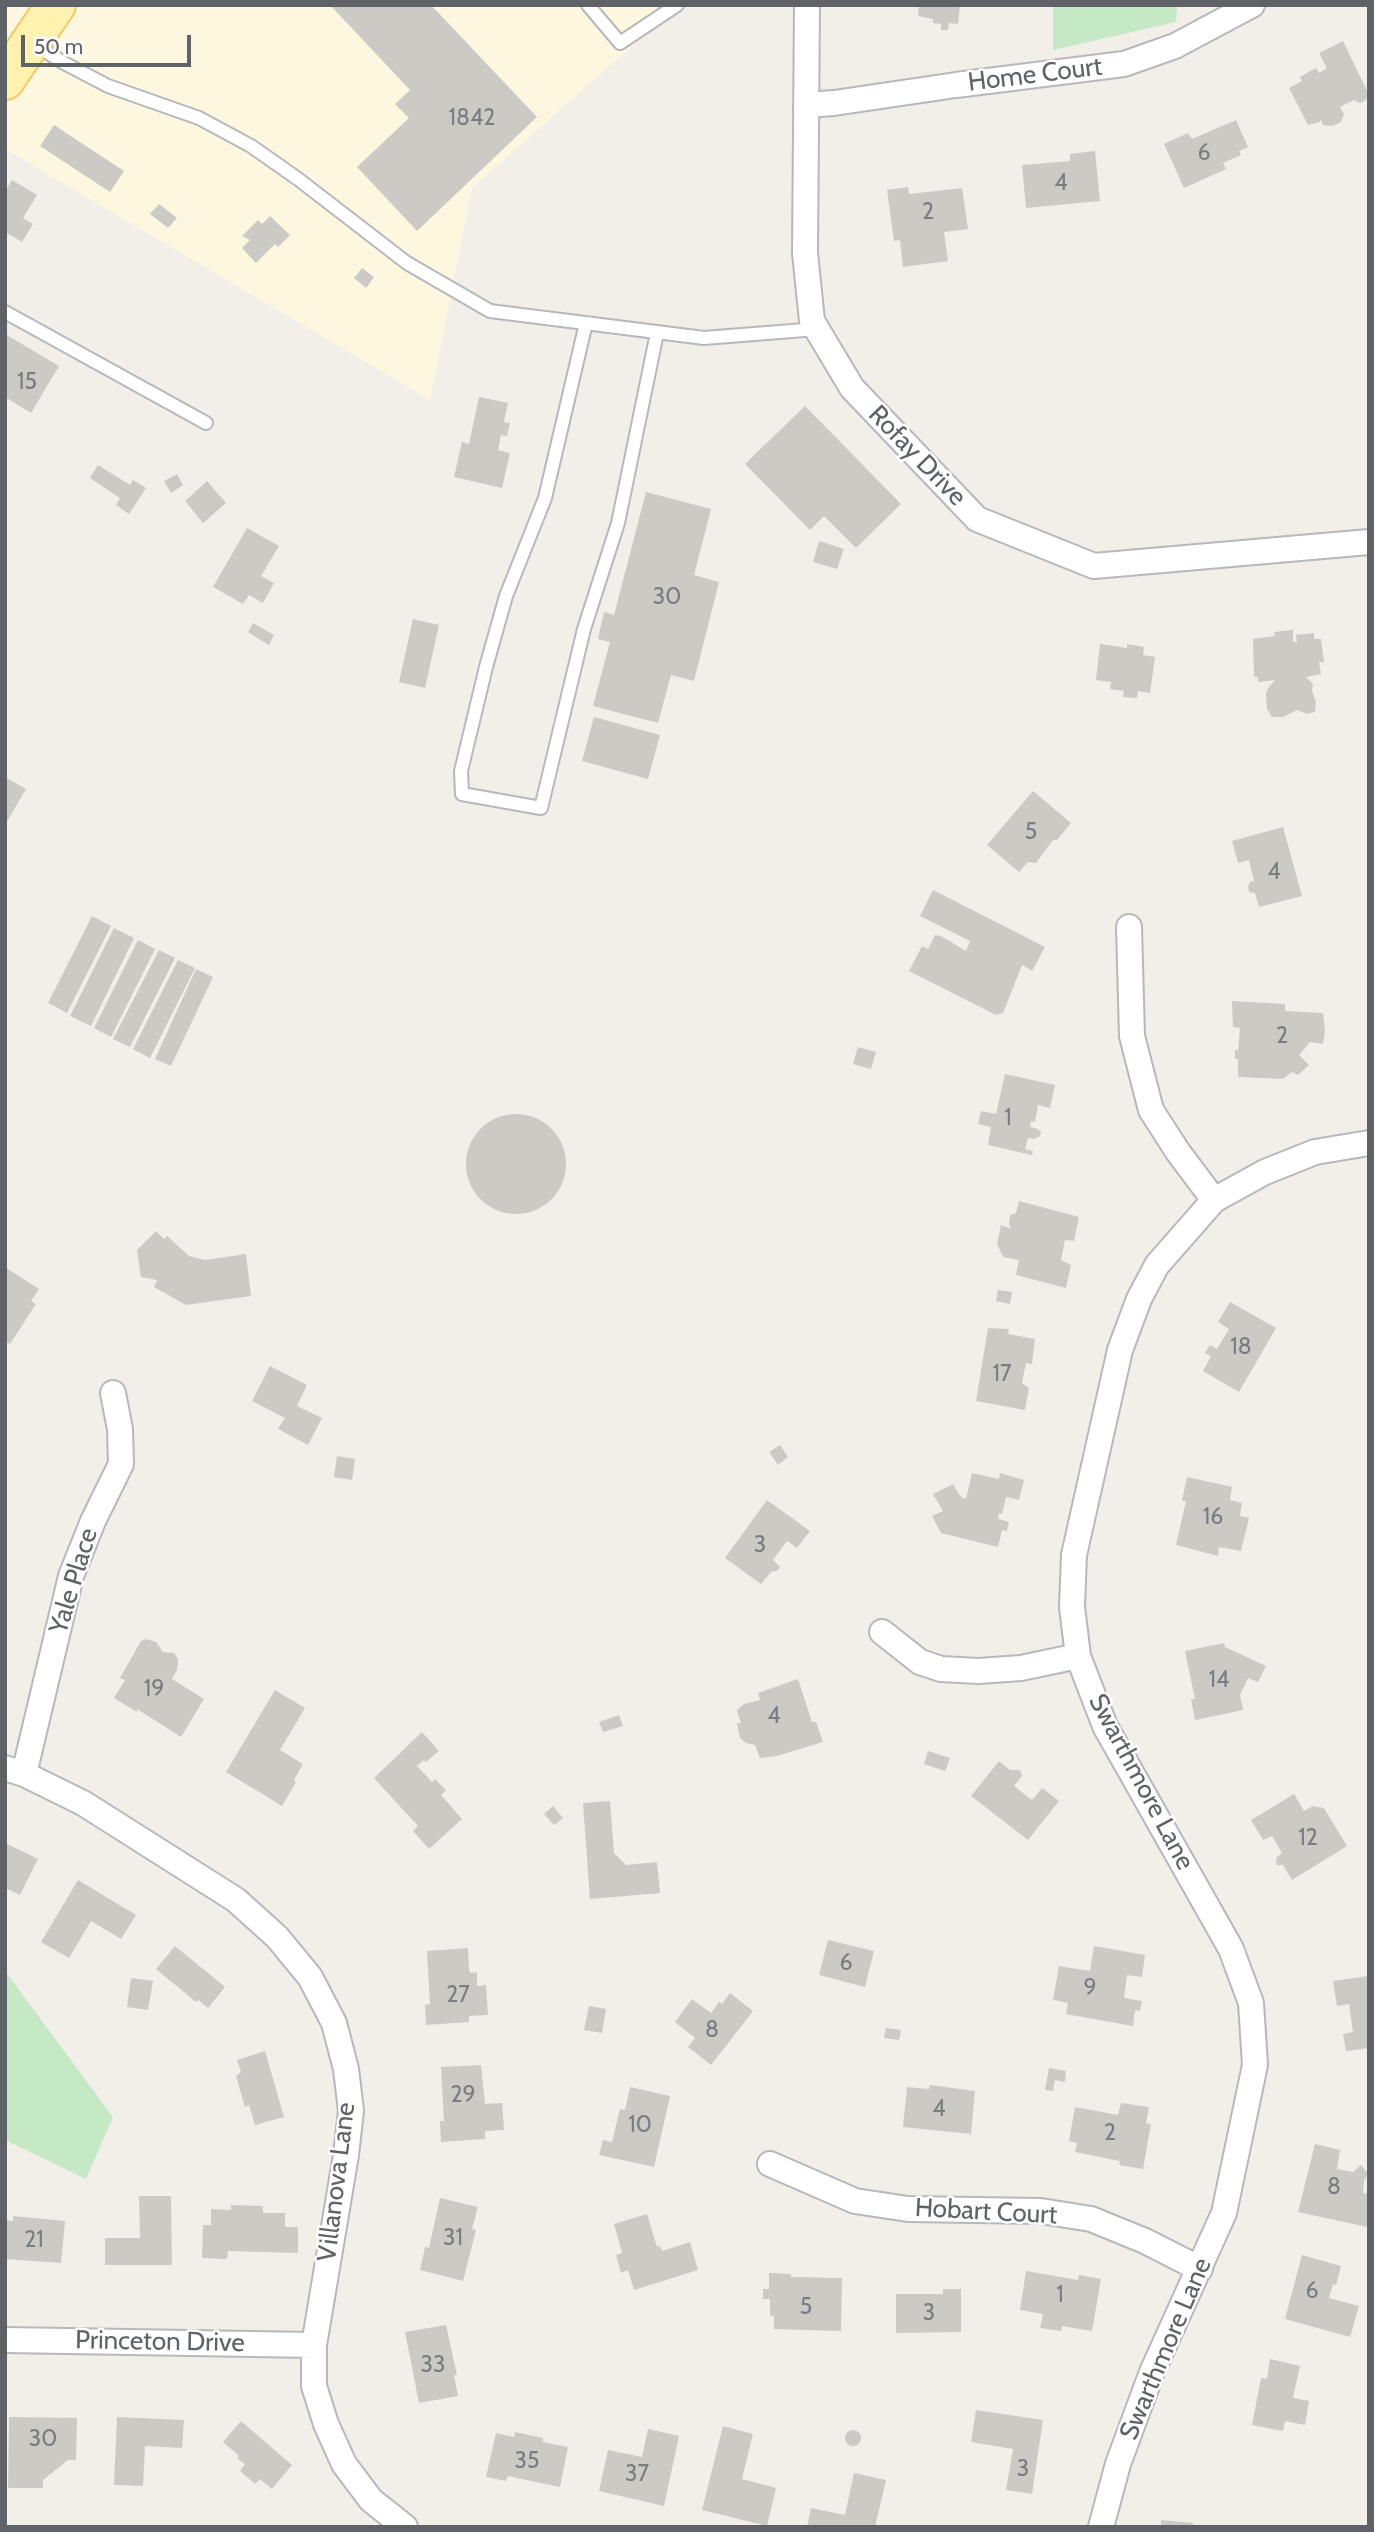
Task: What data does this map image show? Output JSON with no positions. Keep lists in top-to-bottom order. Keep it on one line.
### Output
{"streets":{"street":["Home Court","Rofay Drive","Yale Place","Swarthmore Lane","Villanova Lane","Hobart Court","Princeton Drive"]},"crossings":[["Home Court","Rofay Drive"],["Yale Place","Villanova Lane"],["Swarthmore Lane","Hobart Court"],["Villanova Lane","Princeton Drive"]],"house_numbers":["1842","6","4","2","15","30","5","4","2","1","18","17","16","3","14","19","4","12","6","9","27","8","29","4","10","2","8","31","21","6","1","5","3","33","30","35","3","37"],"scale_bar":"50 m"}
